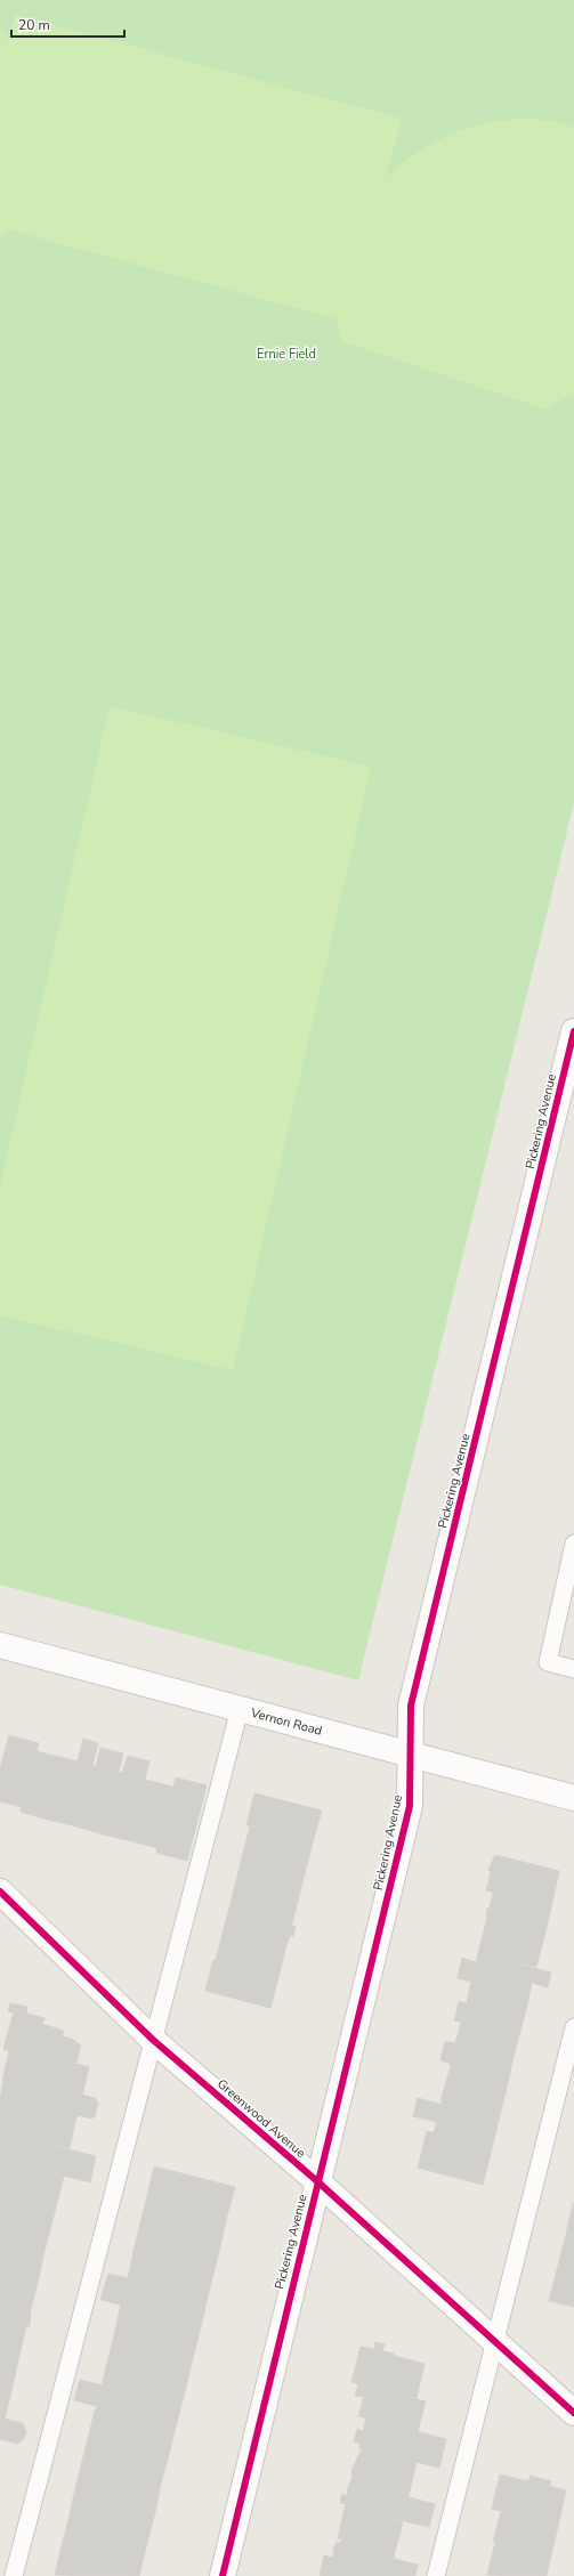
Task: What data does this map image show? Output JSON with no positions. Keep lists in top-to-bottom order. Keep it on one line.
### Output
{"streets":{"street":["Pickering Avenue","Vernon Road","Greenwood Avenue"]},"crossings":[["Pickering Avenue","Vernon Road"],["Pickering Avenue","Greenwood Avenue"]],"parks":["Ernie Field"],"scale_bar":"20 m"}
